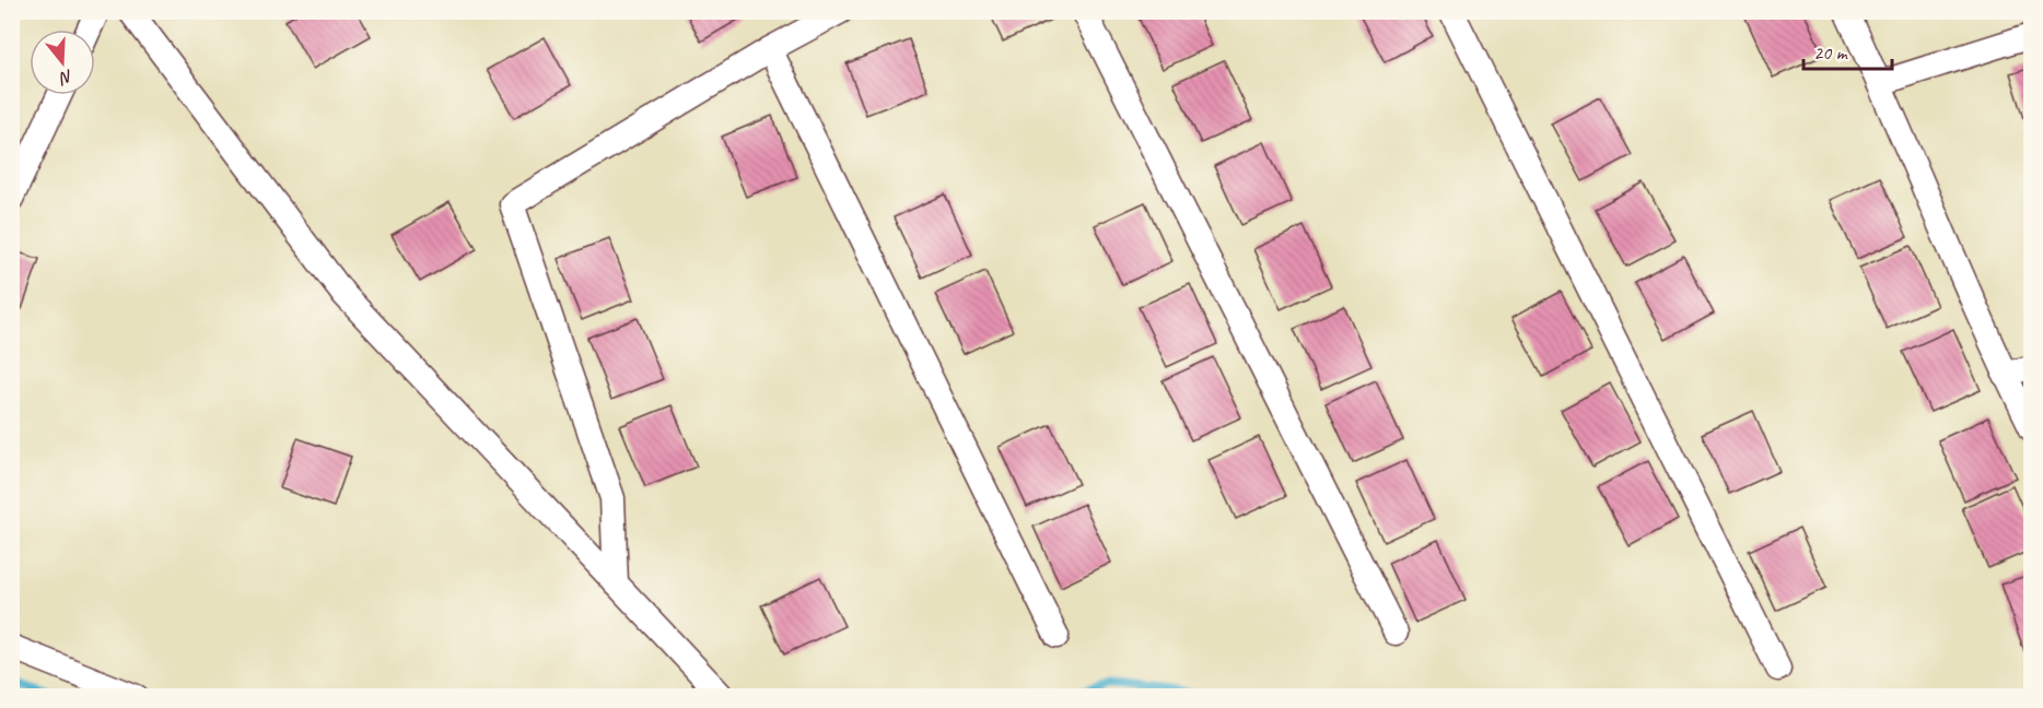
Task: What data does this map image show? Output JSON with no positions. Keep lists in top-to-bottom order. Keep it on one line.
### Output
{"scale_bar":"20 m","north":"bottom"}
